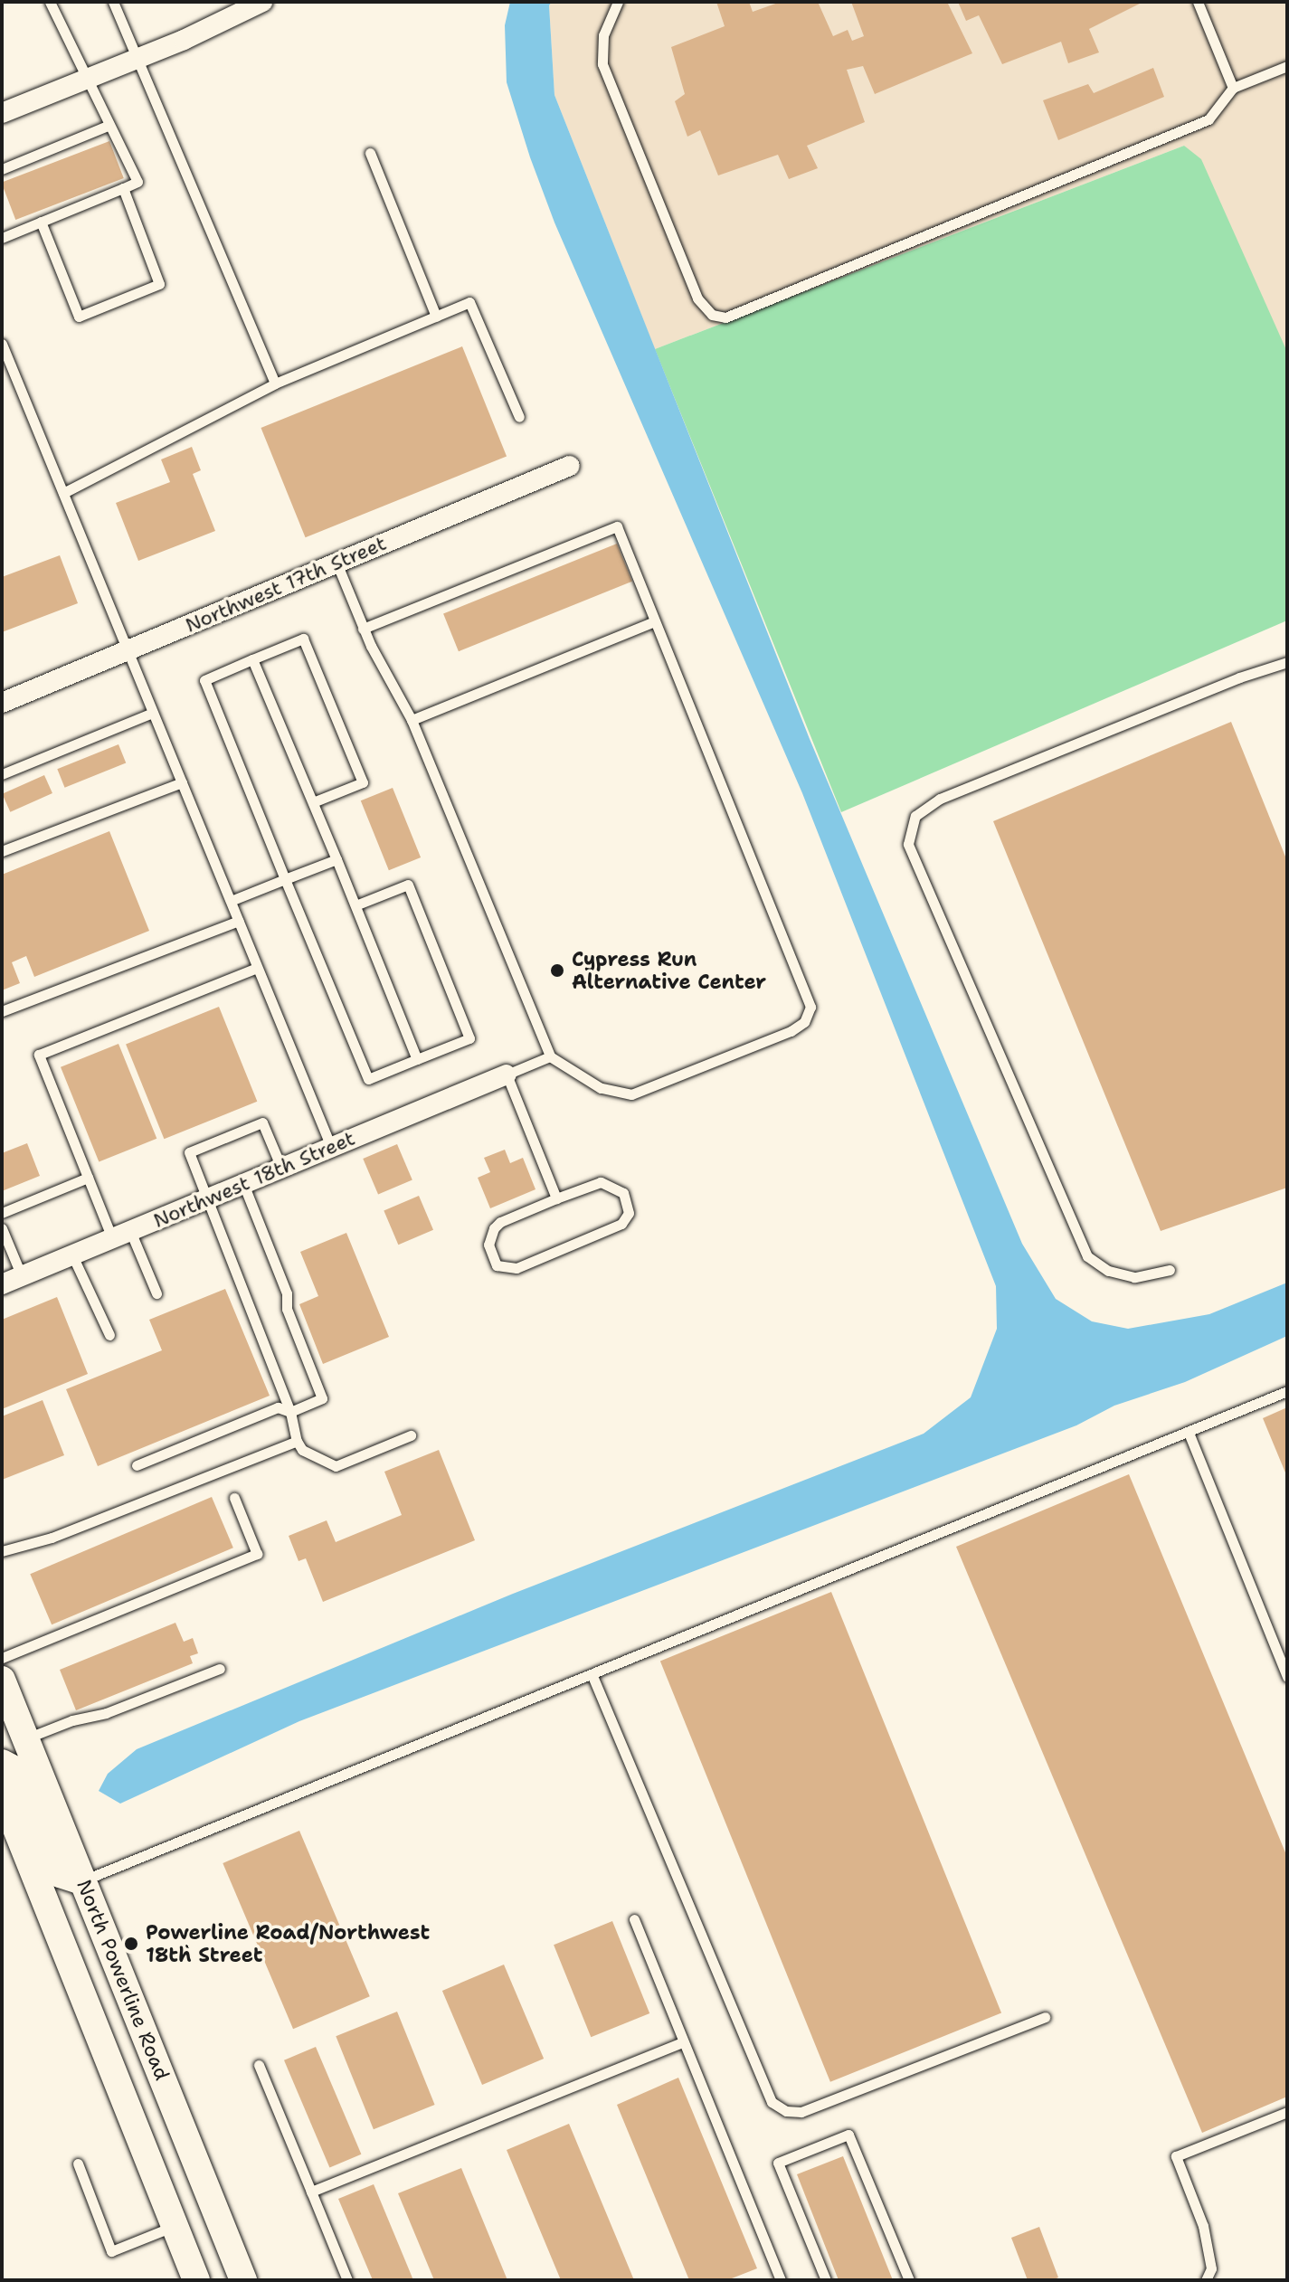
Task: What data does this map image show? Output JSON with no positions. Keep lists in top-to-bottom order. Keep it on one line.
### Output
{"streets":{"main road":["North Powerline Road"],"street":["Northwest 17th Street","Northwest 18th Street"]},"places":["Cypress Run Alternative Center","Powerline Road/Northwest 18th Street"]}
